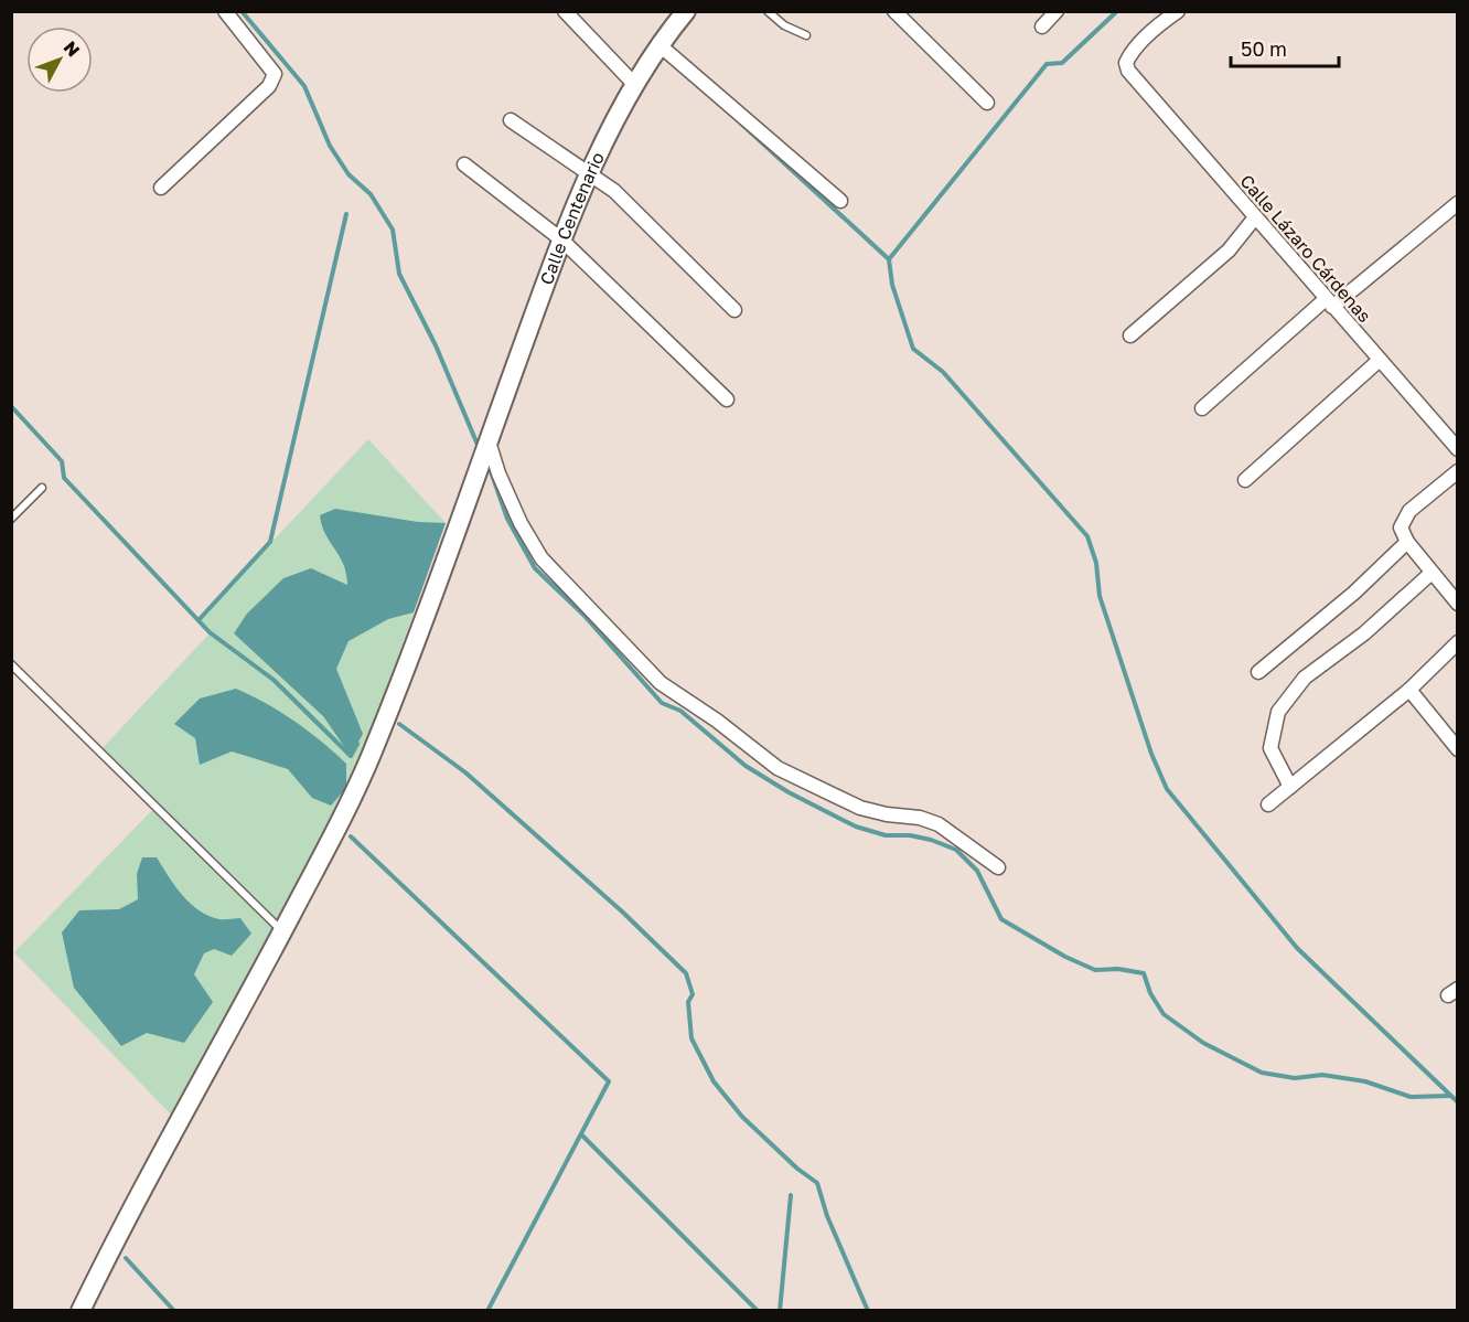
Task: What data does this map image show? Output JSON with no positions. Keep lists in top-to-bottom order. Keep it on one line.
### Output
{"streets":{"street":["Calle Centenario","Calle Lázaro Cárdenas"]},"scale_bar":"50 m","north":"top right"}
